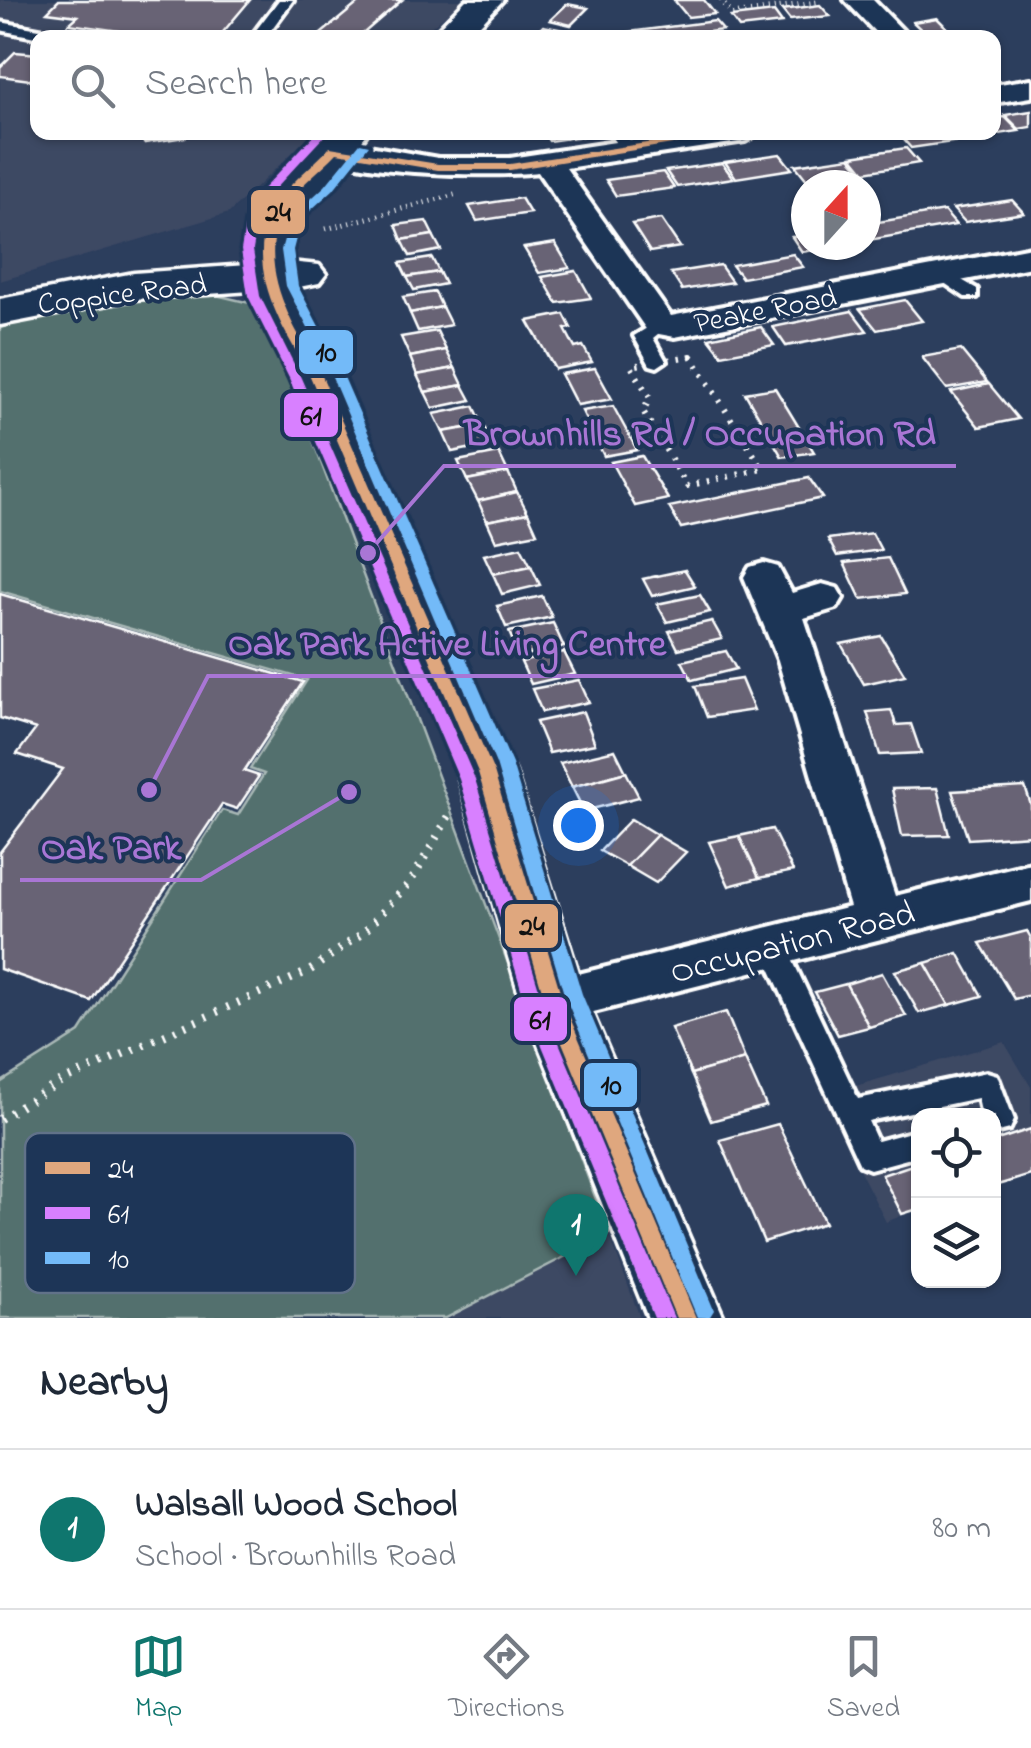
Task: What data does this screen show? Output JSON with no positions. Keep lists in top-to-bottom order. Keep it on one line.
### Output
{"streets":{"main road":["Coppice Road"],"street":["Peake Road","Occupation Road"]},"places":["Brownhills Rd / Occupation Rd","Oak Park Active Living Centre","Oak Park"],"lines":["transit line 24","transit line 61","transit line 10"],"legend":["24","61","10"],"north":"top","page":{"search":"Search here","pins":"1","heading":"Nearby","list":[{"mark":"1","name":"Walsall Wood School","note":"School · Brownhills Road","value":"80 m"}],"nav":["Map","Directions","Saved"]}}
